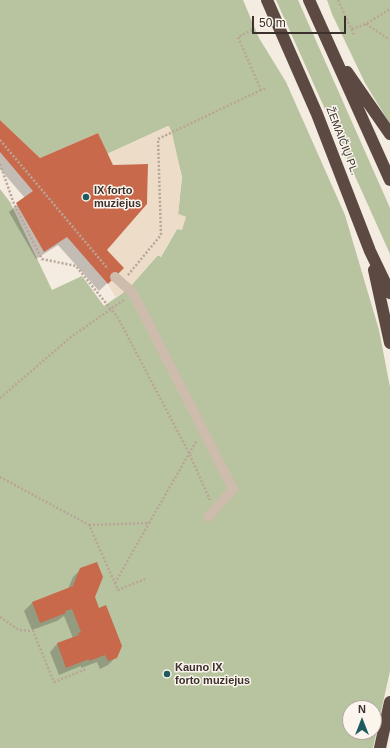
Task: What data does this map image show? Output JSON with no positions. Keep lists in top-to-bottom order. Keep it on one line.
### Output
{"streets":{"highway":["ŽEMAIČIŲ PL."]},"places":["IX forto muziejus","Kauno IX forto muziejus"],"scale_bar":"50 m","north":"top"}
